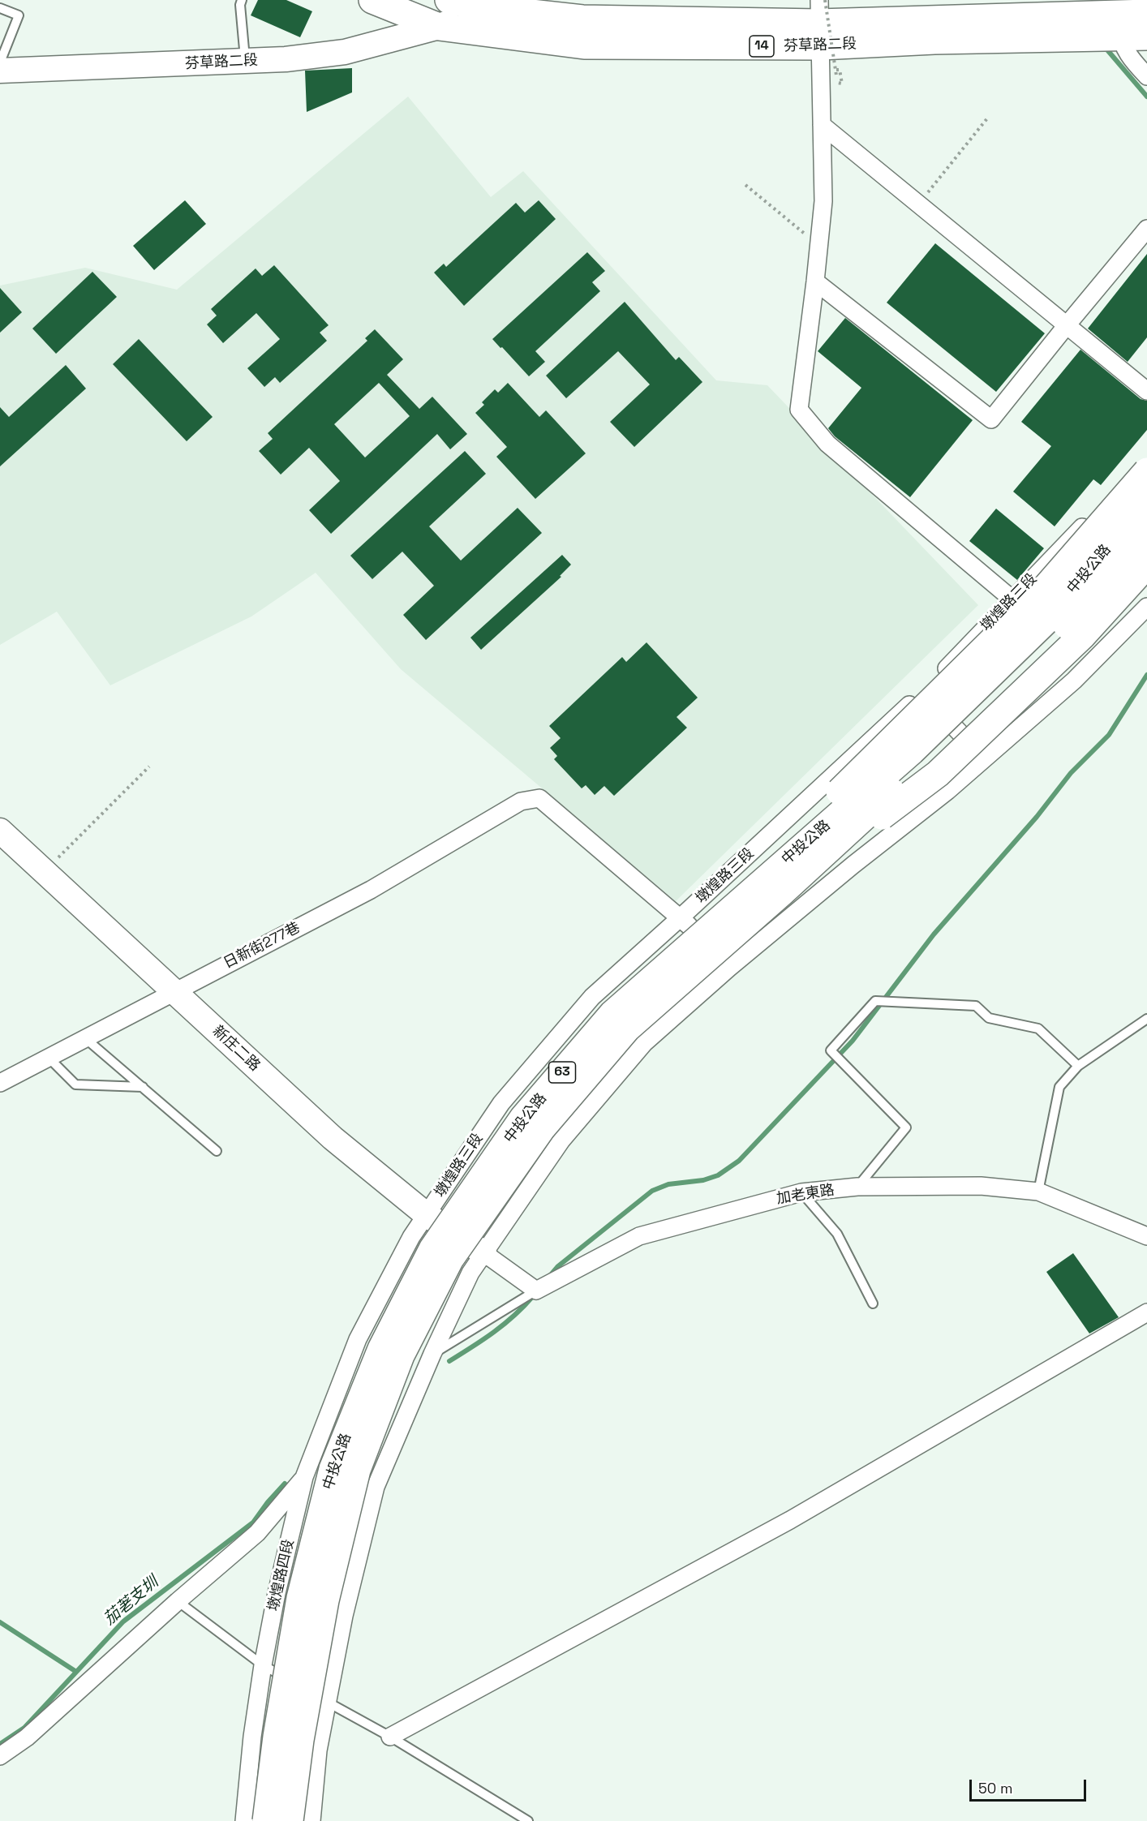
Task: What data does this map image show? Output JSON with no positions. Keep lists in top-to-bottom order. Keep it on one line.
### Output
{"streets":{"main road":["芬草路二段","14","中投公路","63"],"street":["墩煌路三段","日新街277巷","新庄二路","加老東路","墩煌路四段"]},"crossings":[["芬草路二段","14"],["墩煌路三段","日新街277巷"],["墩煌路三段","新庄二路"],["墩煌路三段","墩煌路四段"],["日新街277巷","新庄二路"]],"water":["茄荖支圳"],"scale_bar":"50 m"}
